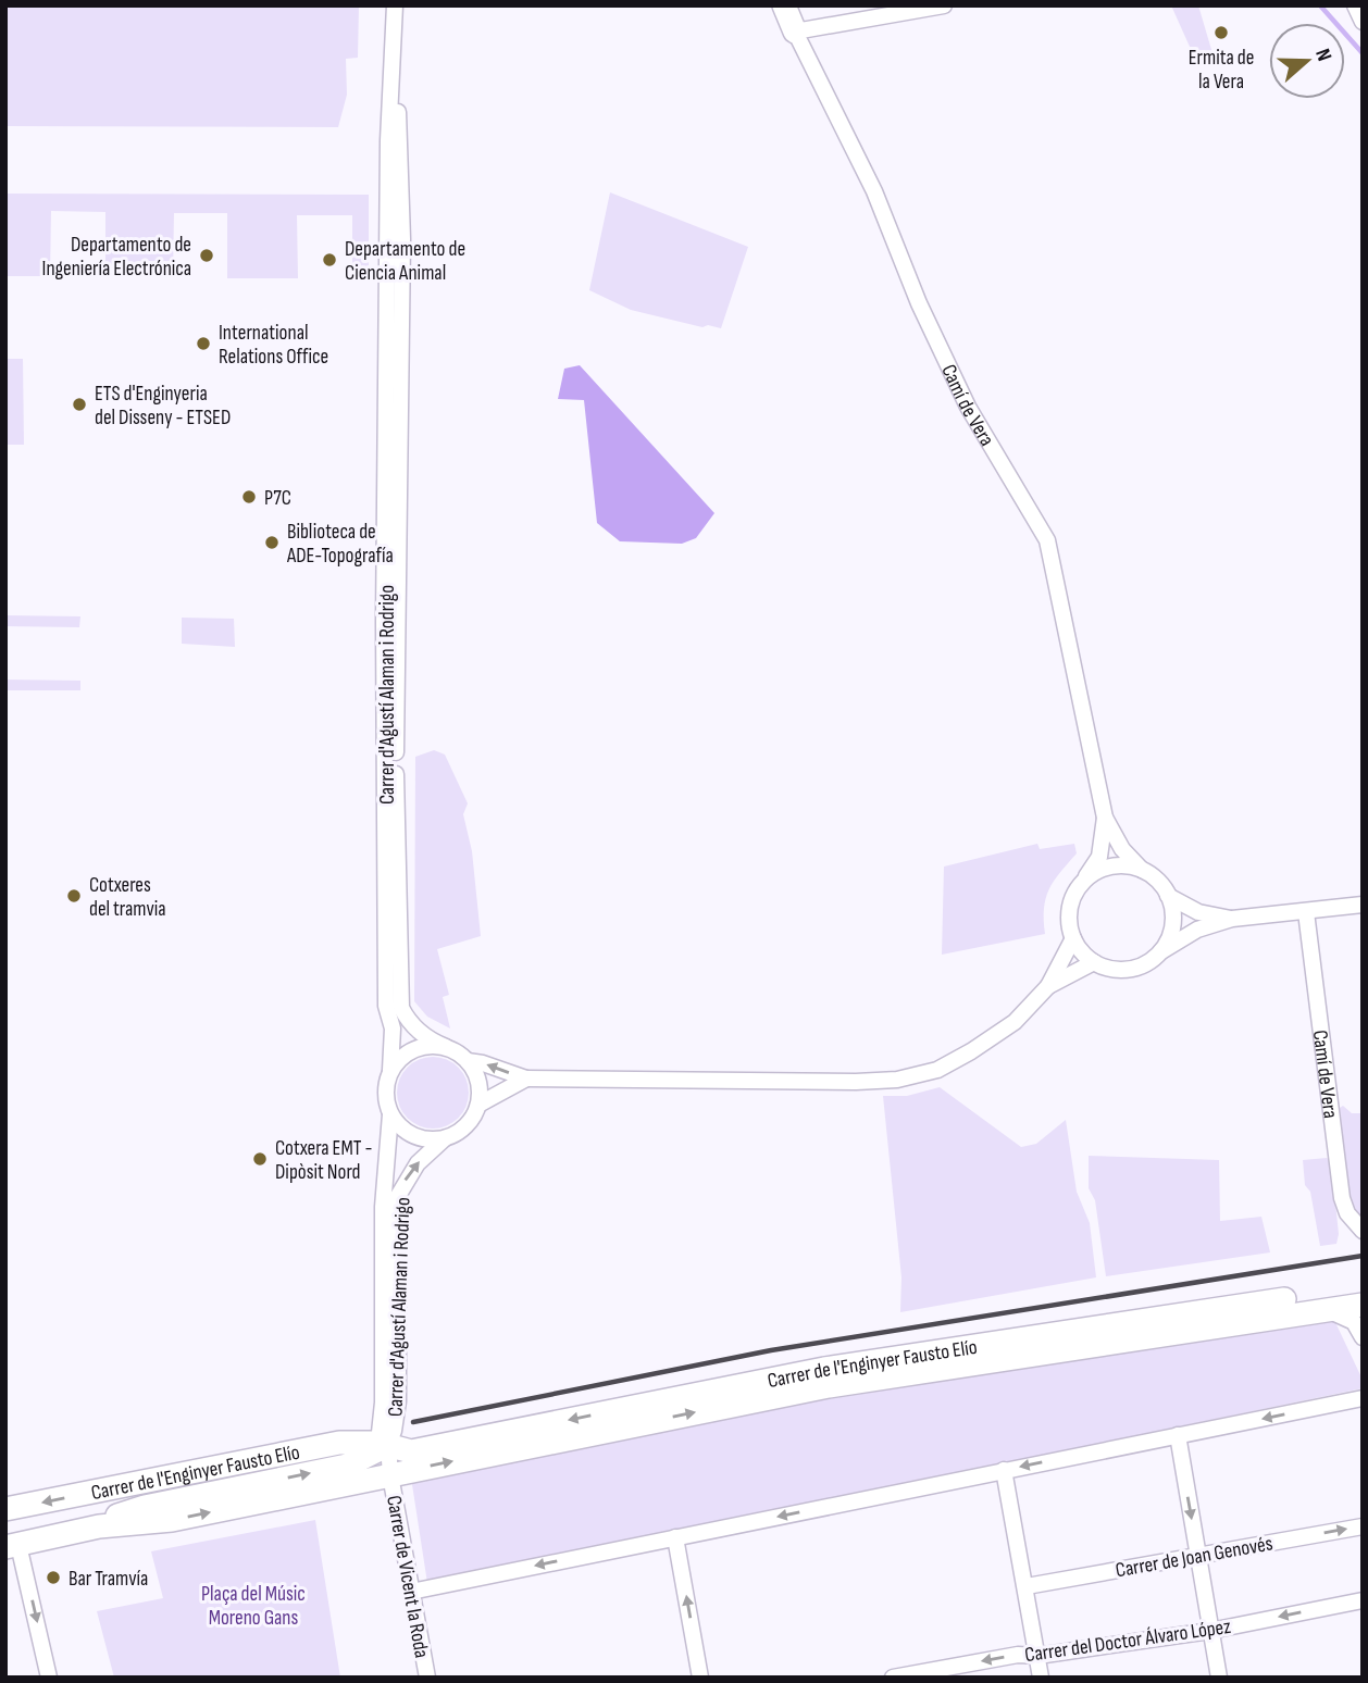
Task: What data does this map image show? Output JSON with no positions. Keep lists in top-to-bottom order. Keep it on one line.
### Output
{"streets":{"main road":["Camí de Vera","Carrer de l'Enginyer Fausto Elío"],"street":["Carrer d'Agustí Alaman i Rodrigo","Carrer de Joan Genovés","Carrer de Vicent la Roda","Carrer del Doctor Álvaro López"]},"crossings":[["Carrer d'Agustí Alaman i Rodrigo","Carrer de l'Enginyer Fausto Elío"],["Carrer de l'Enginyer Fausto Elío","Carrer de Vicent la Roda"]],"one_way":["Carrer del Doctor Álvaro López"],"parks":["Plaça del Músic Moreno Gans"],"places":["Ermita de la Vera","Departamento de Ingeniería Electrónica","Departamento de Ciencia Animal","International Relations Office","ETS d'Enginyeria del Disseny - ETSED","P7C","Biblioteca de ADE-Topografía","Cotxeres del tramvia","Cotxera EMT - Dipòsit Nord","Bar Tramvía"],"north":"right"}
